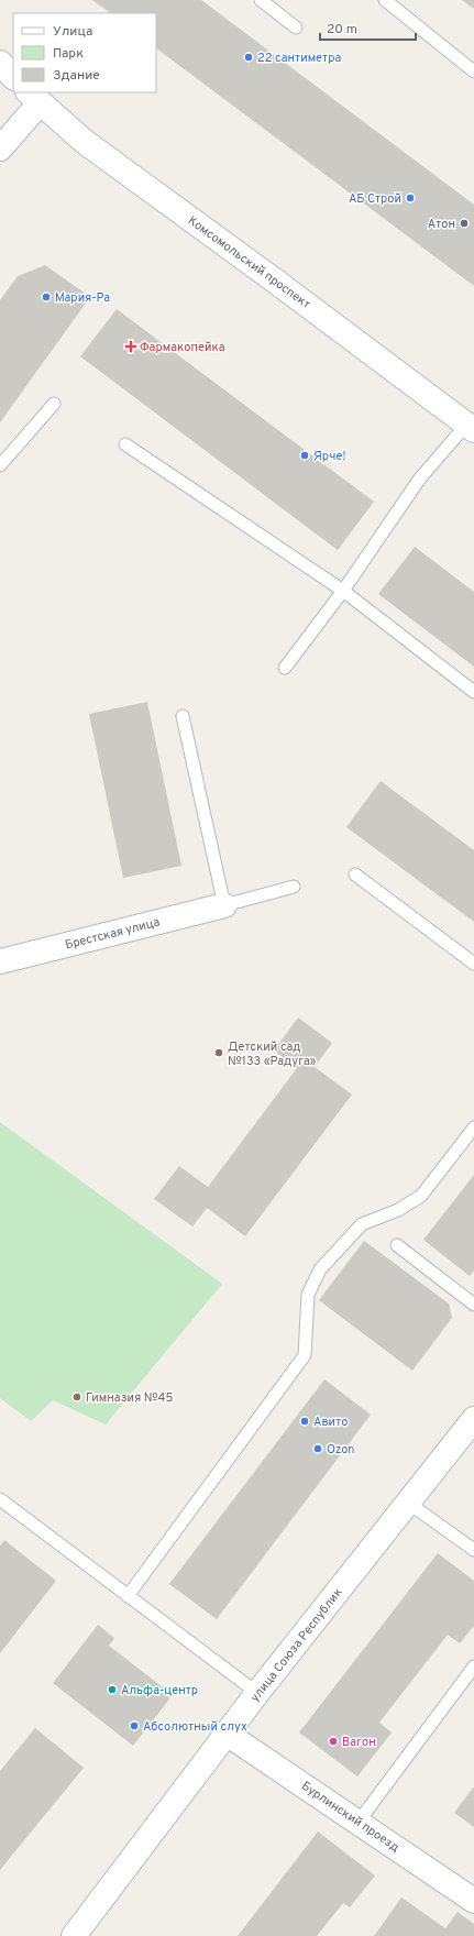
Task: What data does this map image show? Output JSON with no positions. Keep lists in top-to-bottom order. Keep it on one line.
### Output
{"streets":{"street":["Комсомольский проспект","Брестская улица","улица Союза Республик","Бурлинский проезд"]},"crossings":[["улица Союза Республик","Бурлинский проезд"]],"places":{"other":["22 сантиметра","АБ Строй","Атон","Мария-Ра","Ярче!","Детский сад №133 «Радуга»","Гимназия №45","Авито","Ozon","Альфа-центр","Абсолютный слух","Вагон"],"health":["Фармакопейка"]},"legend":["Улица","Парк","Здание"],"scale_bar":"20 m"}
